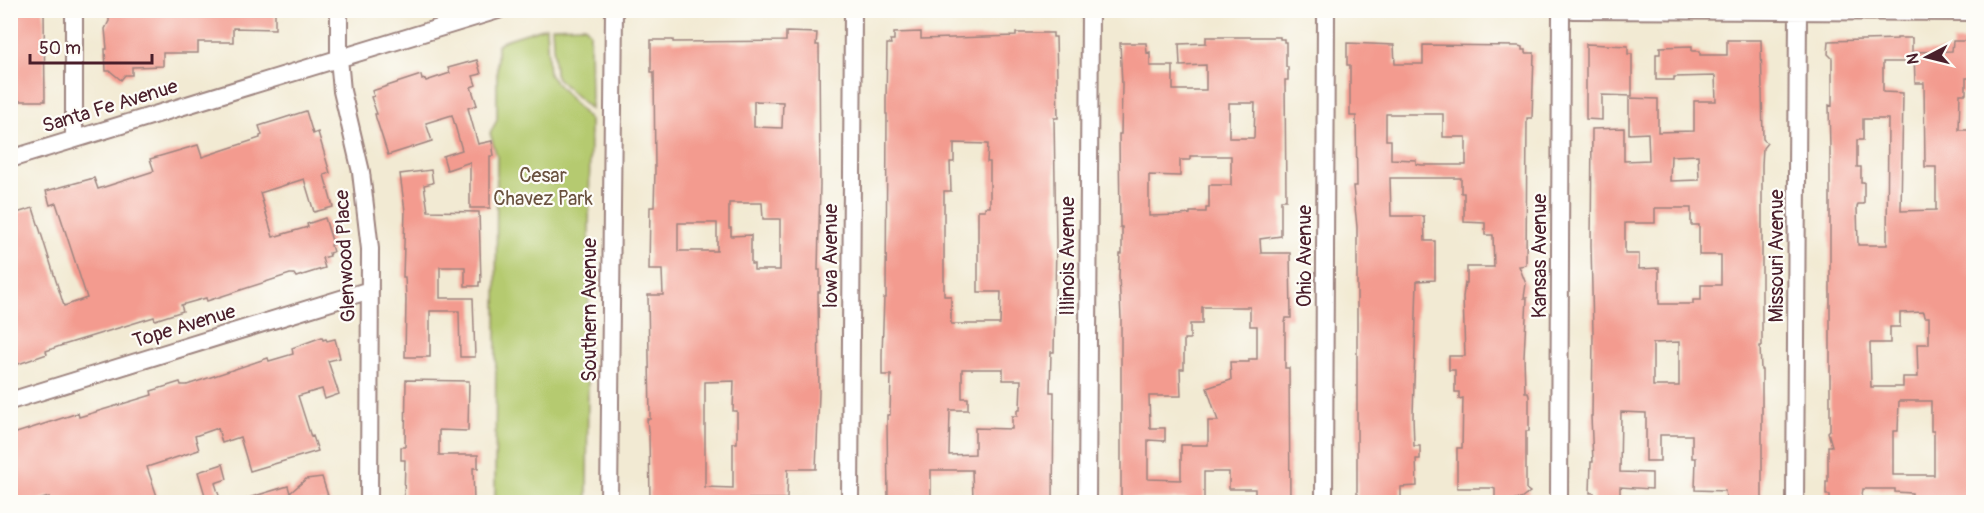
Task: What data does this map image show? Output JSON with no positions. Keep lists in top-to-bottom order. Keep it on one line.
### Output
{"streets":{"street":["Santa Fe Avenue","Glenwood Place","Iowa Avenue","Illinois Avenue","Ohio Avenue","Kansas Avenue","Missouri Avenue","Southern Avenue","Tope Avenue"]},"crossings":[["Santa Fe Avenue","Glenwood Place"],["Glenwood Place","Tope Avenue"]],"parks":["Cesar Chavez Park"],"scale_bar":"50 m","north":"left"}
